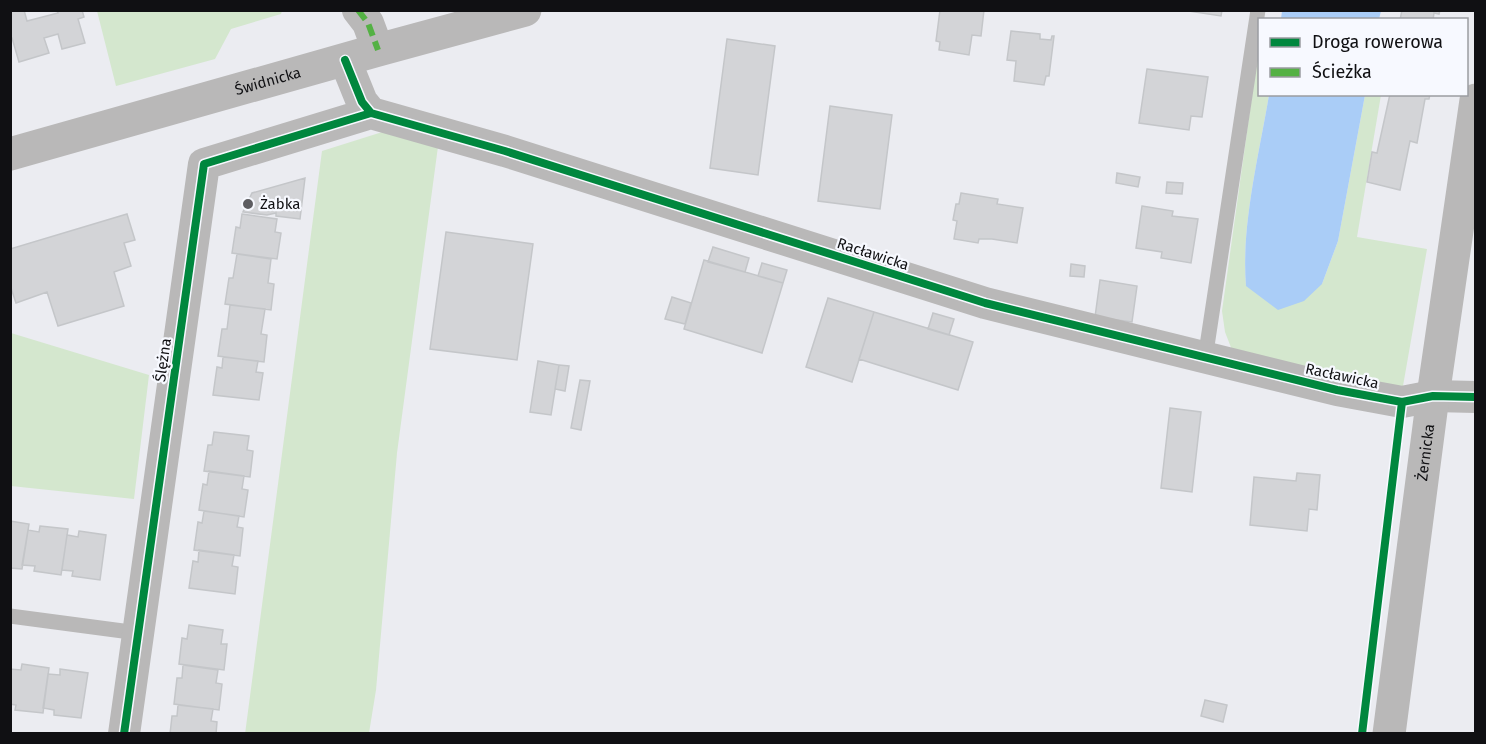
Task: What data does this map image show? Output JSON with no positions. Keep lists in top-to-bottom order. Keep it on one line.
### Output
{"streets":{"street":["Świdnicka","Racławicka","Ślężna","Żernicka"]},"crossings":[["Racławicka","Ślężna"],["Racławicka","Żernicka"]],"places":["Żabka"],"legend":["Droga rowerowa","Ścieżka"]}
